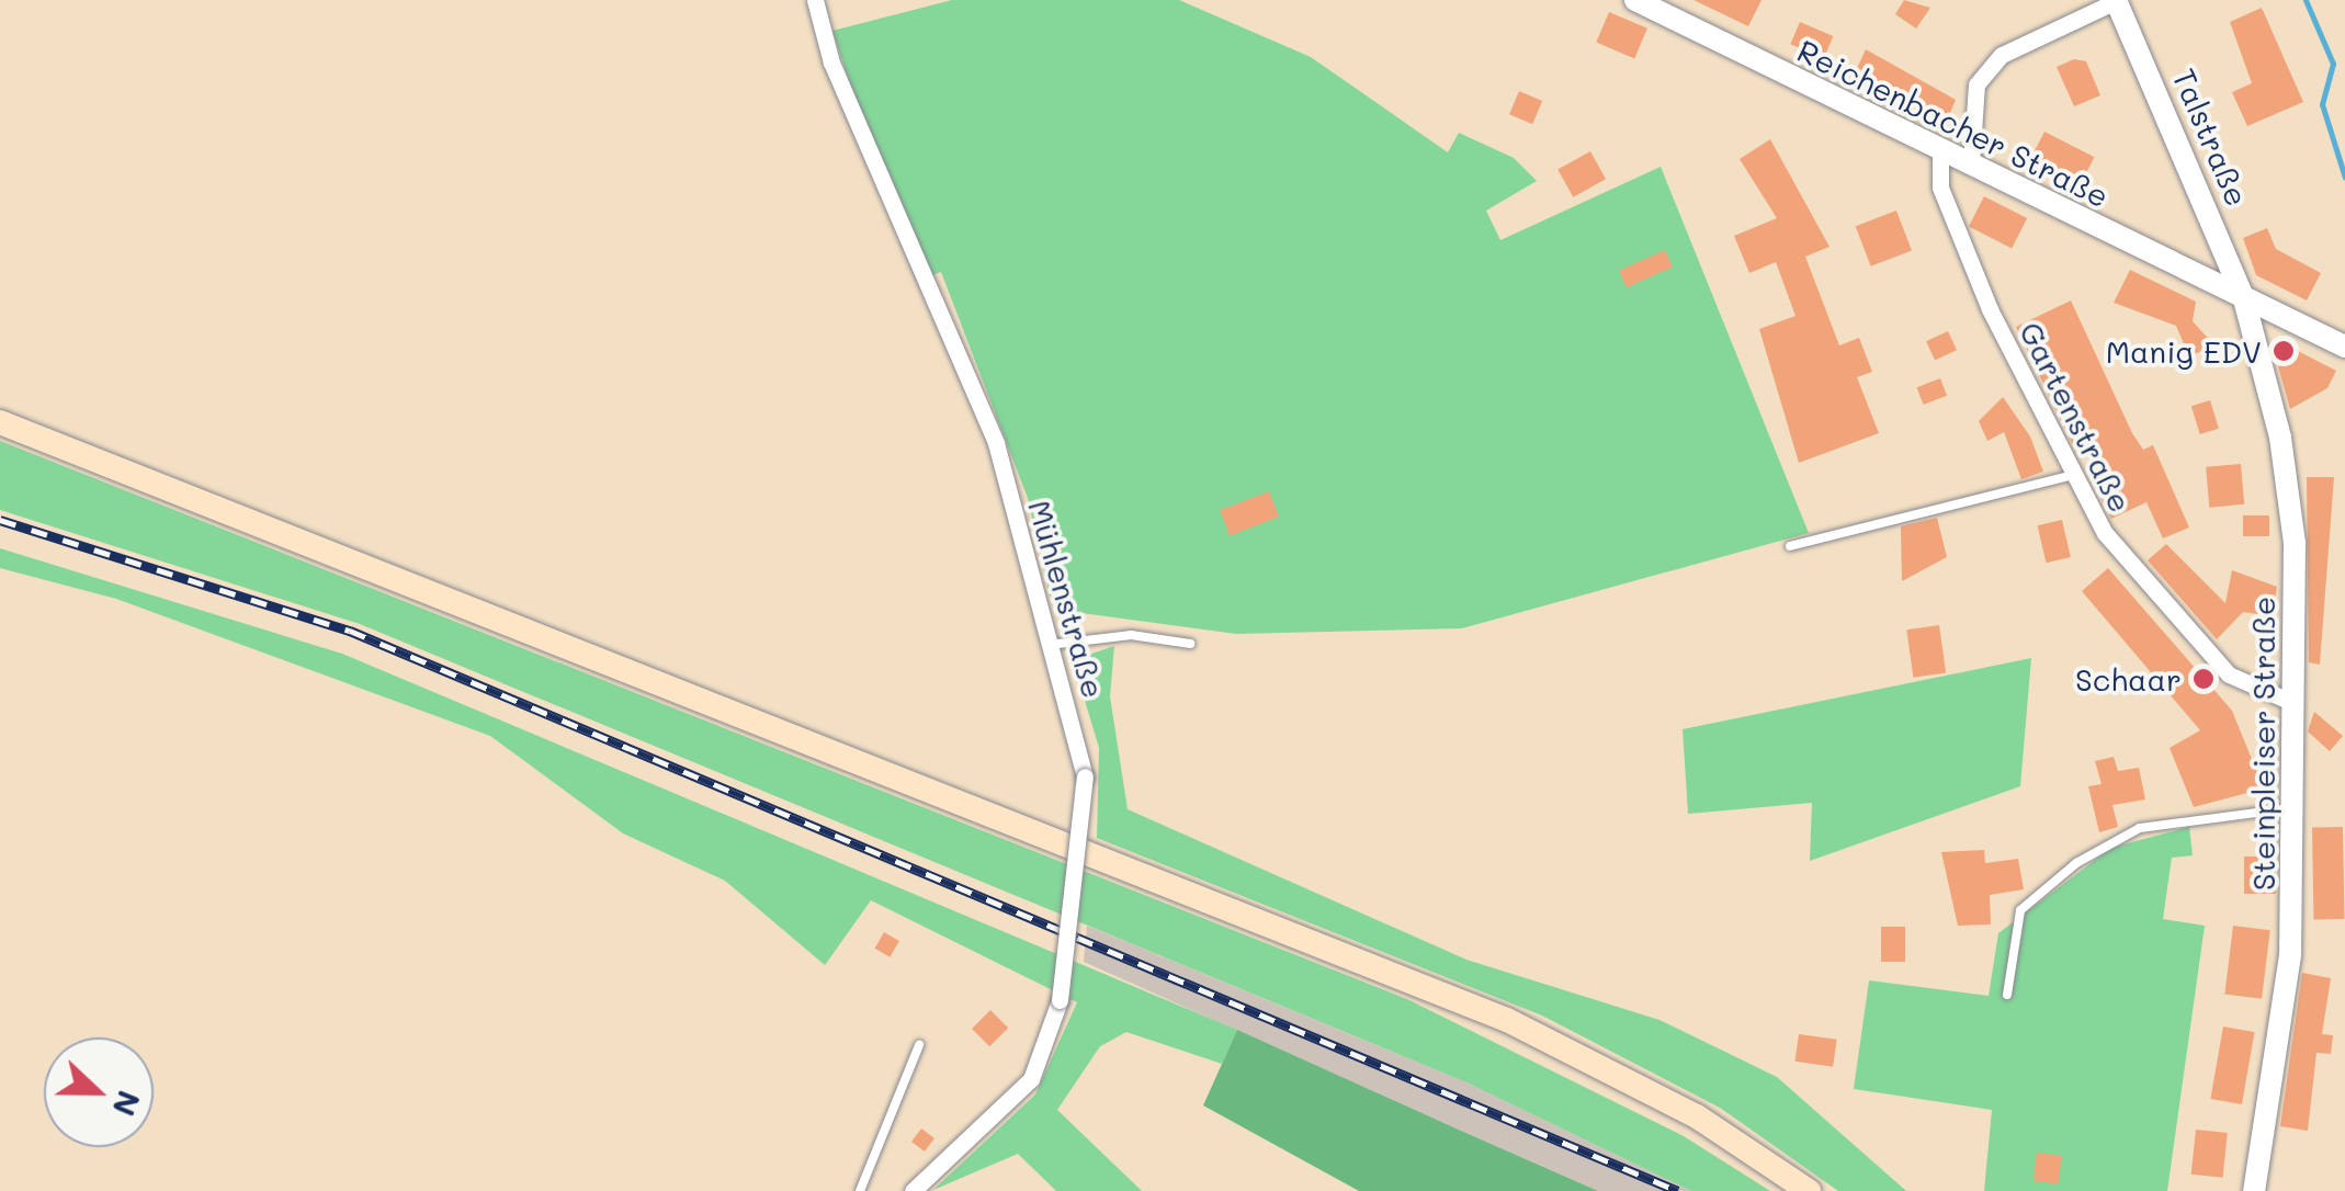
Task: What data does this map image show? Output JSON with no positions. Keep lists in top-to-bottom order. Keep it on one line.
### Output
{"streets":{"street":["Reichenbacher Straße","Talstraße","Gartenstraße","Mühlenstraße","Steinpleiser Straße"]},"crossings":[["Reichenbacher Straße","Talstraße"],["Reichenbacher Straße","Gartenstraße"],["Reichenbacher Straße","Steinpleiser Straße"],["Talstraße","Steinpleiser Straße"],["Gartenstraße","Steinpleiser Straße"]],"places":["Manig EDV","Schaar"],"north":"right"}
